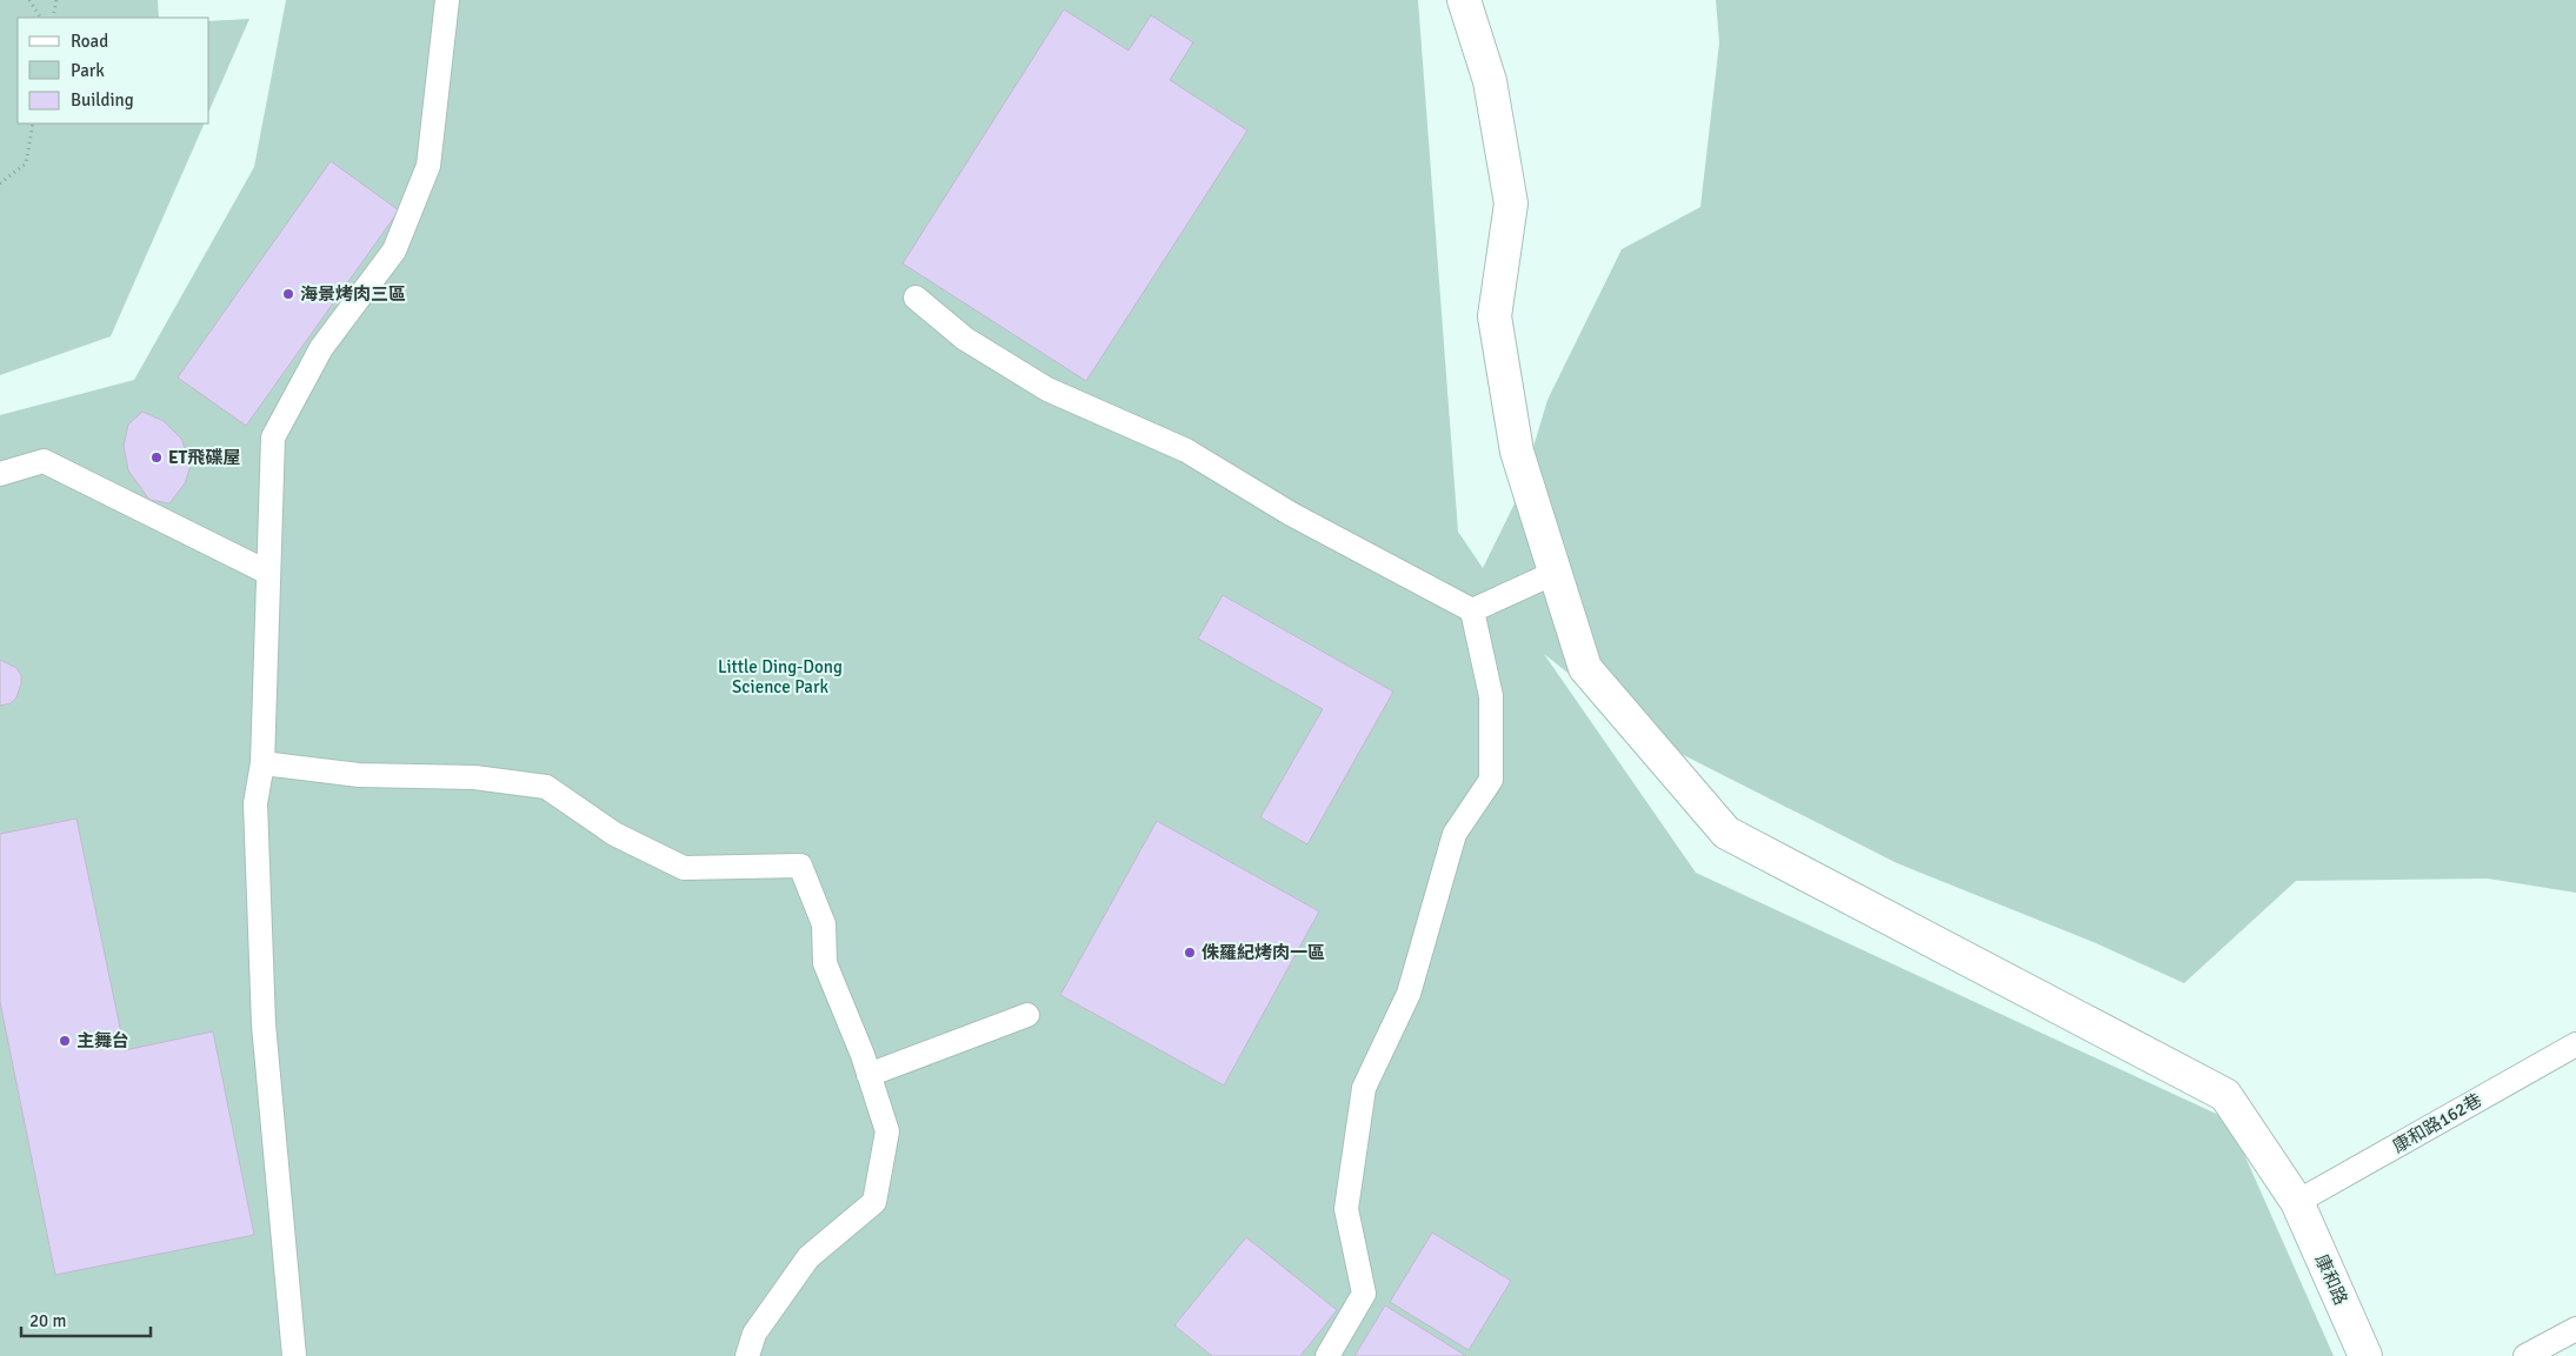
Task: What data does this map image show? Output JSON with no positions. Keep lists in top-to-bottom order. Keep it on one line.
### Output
{"streets":{"street":["康和路"],"lane":["康和路162巷"]},"crossings":[["康和路162巷","康和路"]],"parks":["Little Ding-Dong Science Park"],"places":["海景烤肉三區","ET飛碟屋","侏羅紀烤肉一區","主舞台"],"legend":["Road","Park","Building"],"scale_bar":"20 m"}
